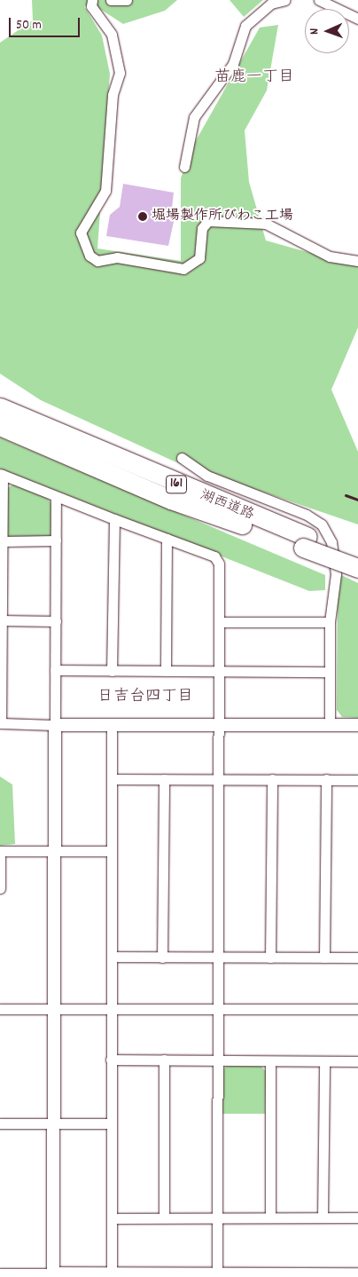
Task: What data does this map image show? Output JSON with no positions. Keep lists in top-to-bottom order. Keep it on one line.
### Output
{"streets":{"highway":["161","湖西道路"]},"districts":["苗鹿一丁目","日吉台四丁目"],"places":["堀場製作所びわこ工場"],"scale_bar":"50 m","north":"left"}
